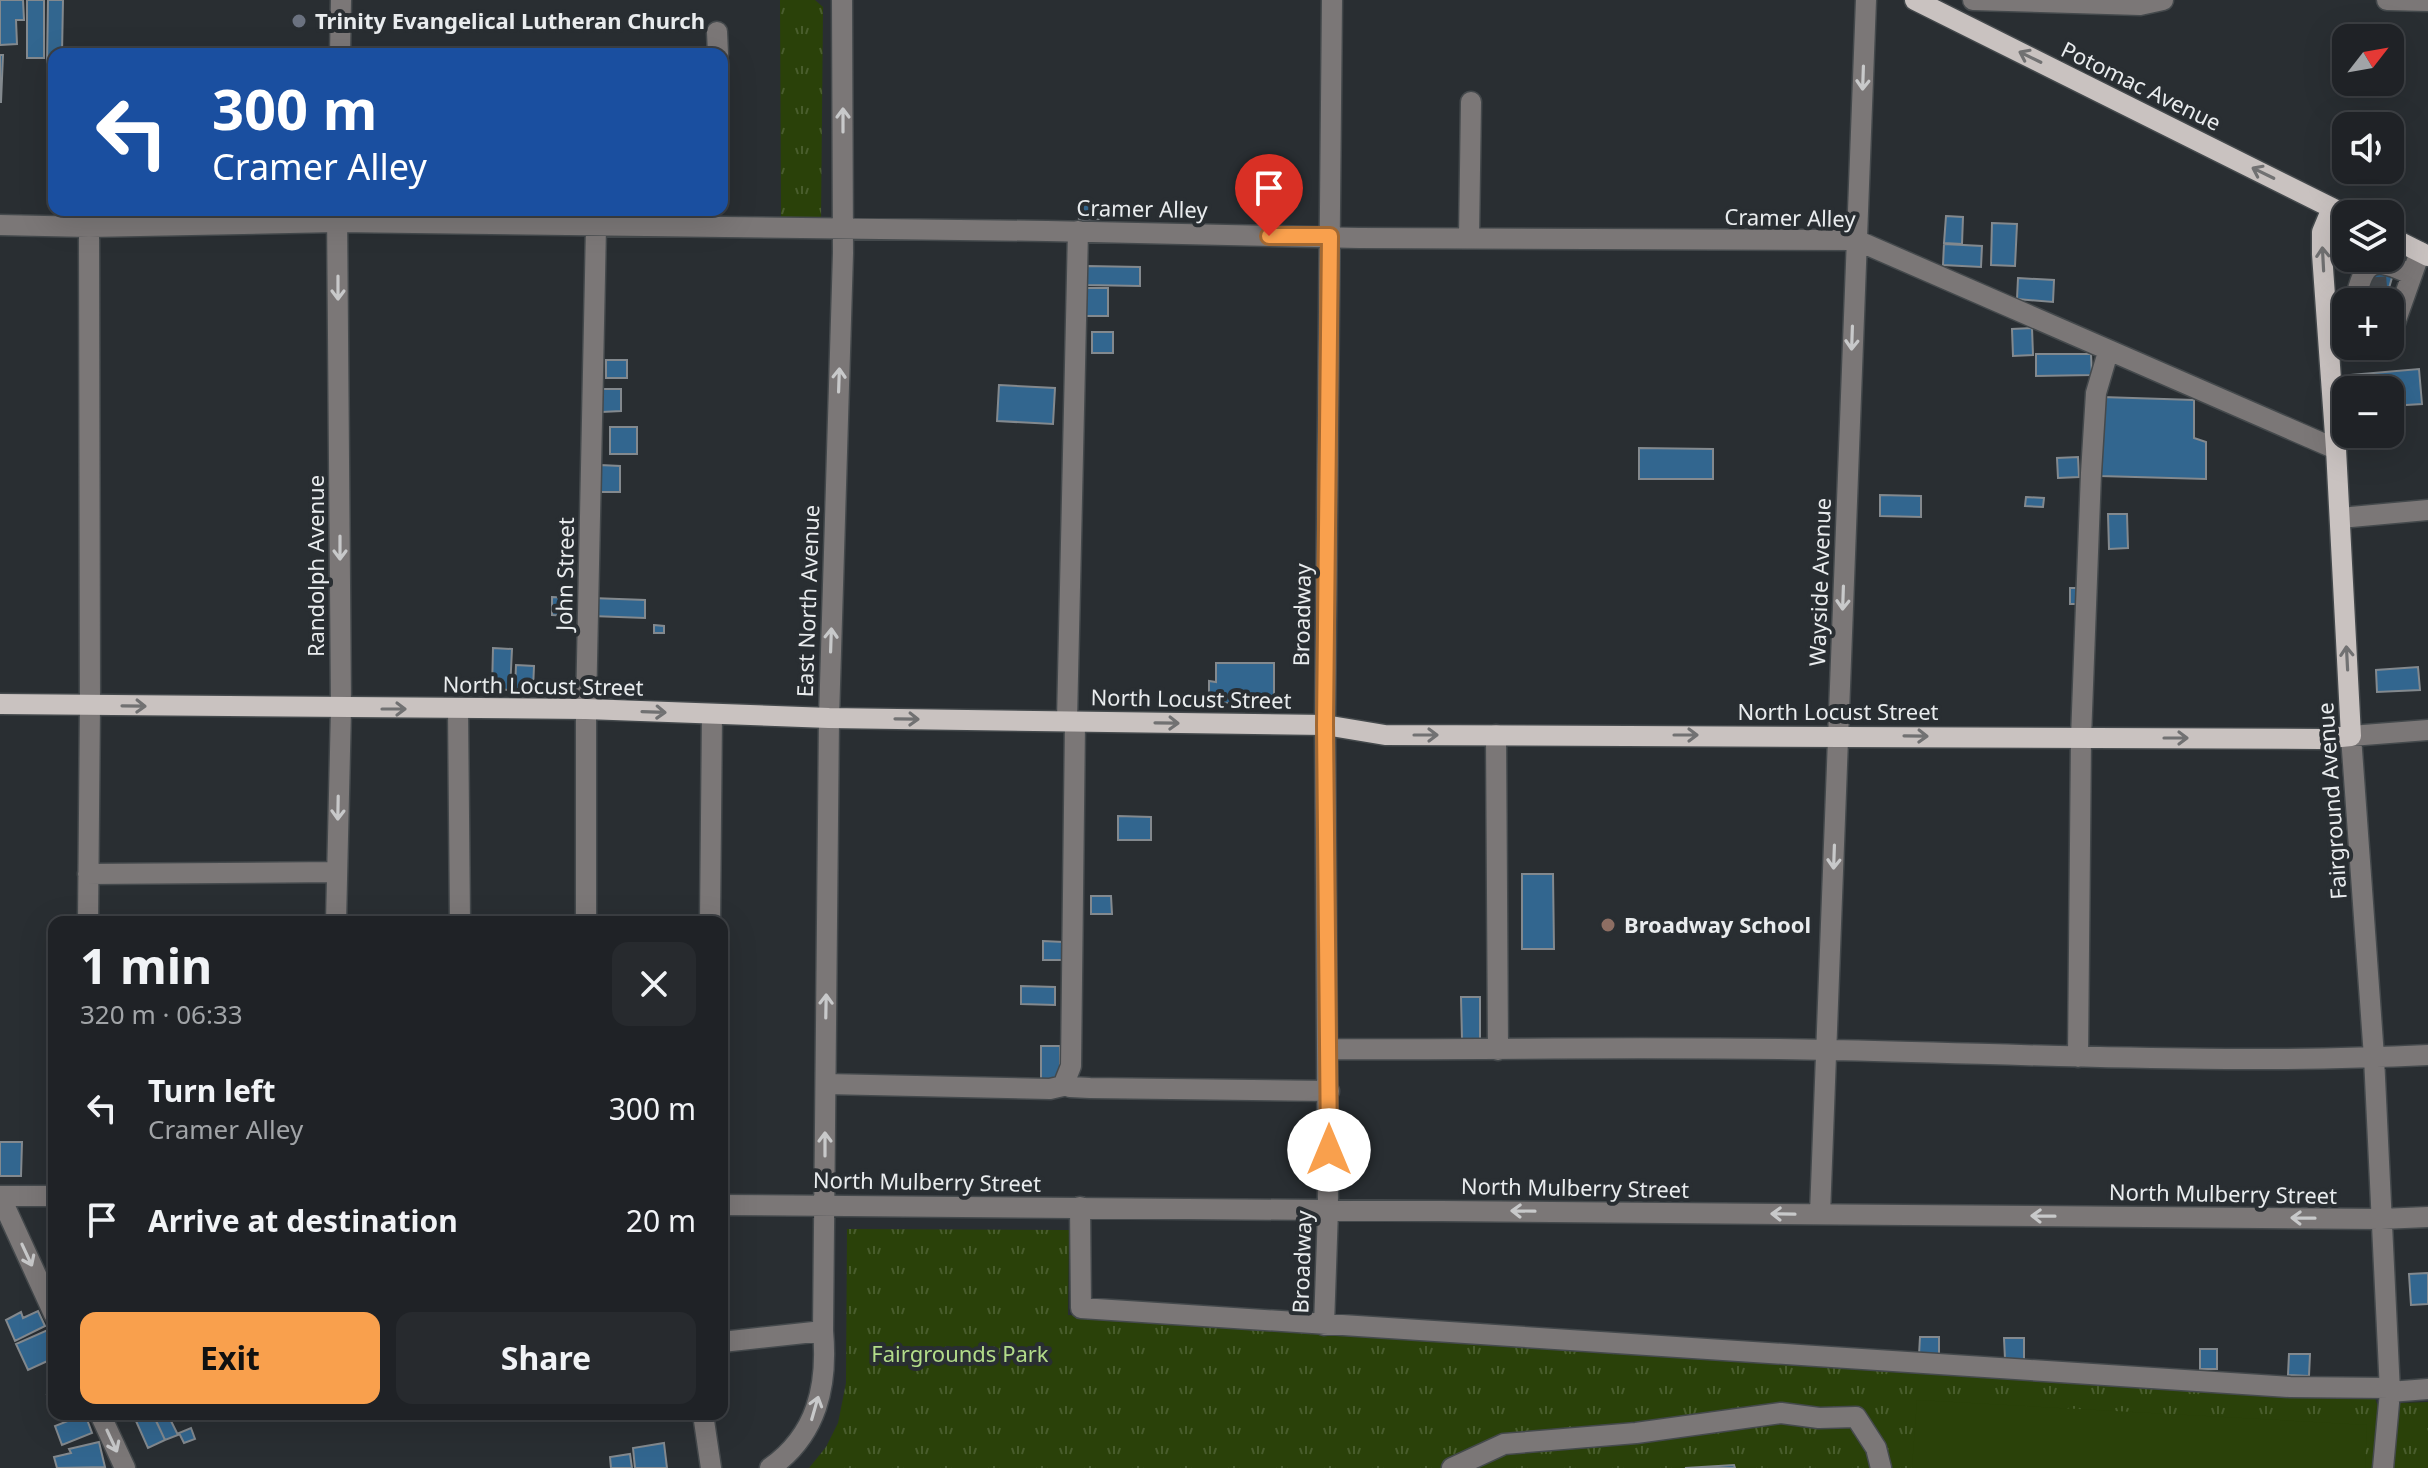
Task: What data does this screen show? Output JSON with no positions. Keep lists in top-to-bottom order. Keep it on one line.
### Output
{"streets":{"main road":["Potomac Avenue","North Locust Street","Fairground Avenue"],"street":["Cramer Alley","Randolph Avenue","John Street","Wayside Avenue","East North Avenue","Broadway","North Mulberry Street"]},"crossings":[["Cramer Alley","Randolph Avenue"],["Cramer Alley","John Street"],["Cramer Alley","Wayside Avenue"],["Cramer Alley","East North Avenue"],["Cramer Alley","Broadway"],["Cramer Alley","Fairground Avenue"],["Randolph Avenue","North Locust Street"],["John Street","North Locust Street"],["Wayside Avenue","North Locust Street"],["Wayside Avenue","North Mulberry Street"],["East North Avenue","North Locust Street"],["East North Avenue","North Mulberry Street"],["Broadway","North Locust Street"],["Broadway","North Mulberry Street"],["North Locust Street","Fairground Avenue"],["Fairground Avenue","North Mulberry Street"]],"one_way":["Potomac Avenue","Randolph Avenue","Wayside Avenue","East North Avenue","North Locust Street"],"parks":["Fairgrounds Park"],"places":["Trinity Evangelical Lutheran Church","Broadway School"],"north":"top right","page":{"map_buttons":["+","−"],"turn":["300 m","Cramer Alley"],"heading":["1 min","320 m · 06:33"],"list":[{"name":"Turn left","note":"Cramer Alley","value":"300 m"},{"name":"Arrive at destination","value":"20 m"}],"buttons":["Exit","Share"]}}
